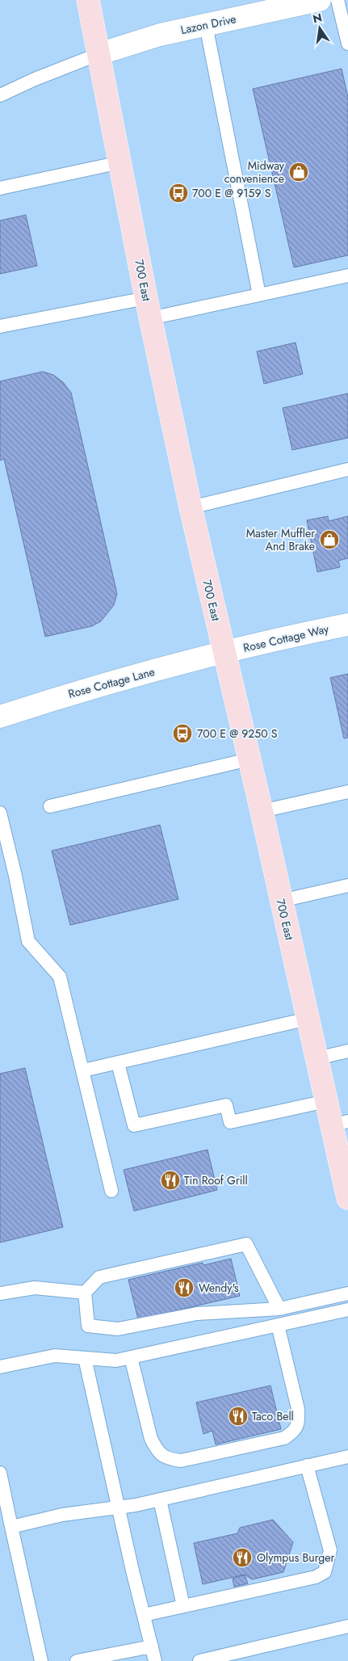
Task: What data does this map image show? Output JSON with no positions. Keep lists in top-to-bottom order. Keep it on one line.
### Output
{"streets":{"main road":["700 East"],"street":["Lazon Drive","Rose Cottage Way","Rose Cottage Lane"]},"crossings":[["Lazon Drive","700 East"],["700 East","Rose Cottage Way"],["700 East","Rose Cottage Lane"],["Rose Cottage Way","Rose Cottage Lane"]],"places":{"shop":["Midway convenience","Master Muffler And Brake"],"bus stop":["700 E @ 9159 S","700 E @ 9250 S"],"restaurant":["Tin Roof Grill","Wendy's","Taco Bell","Olympus Burger"]},"north":"top"}
